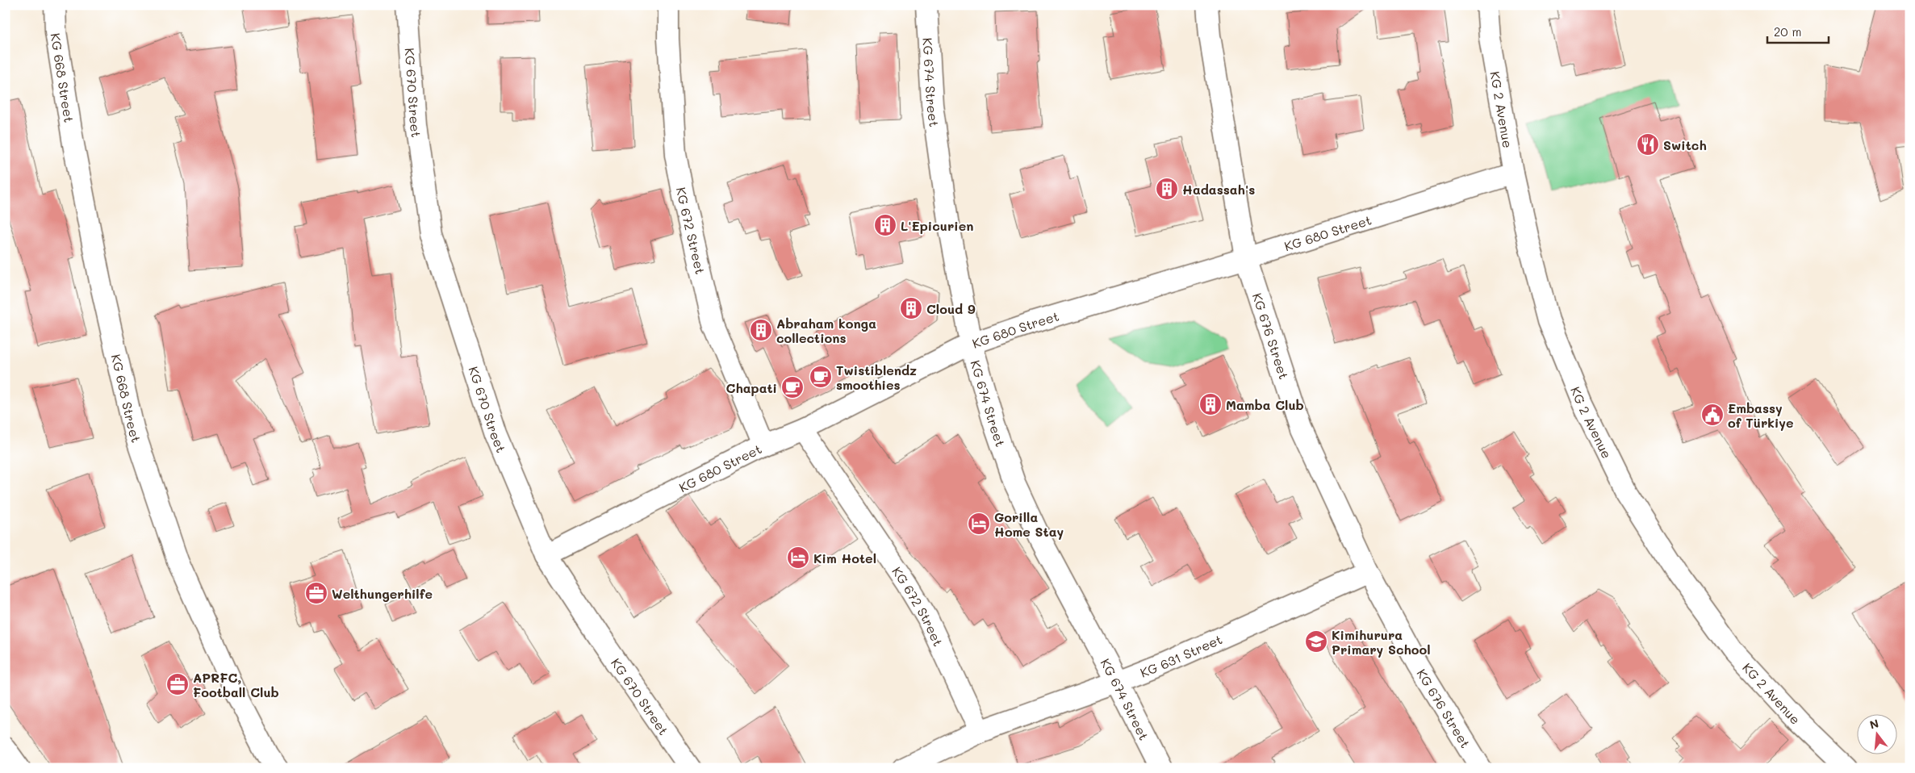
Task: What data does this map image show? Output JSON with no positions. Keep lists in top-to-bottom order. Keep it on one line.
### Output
{"streets":{"street":["KG 668 Street","KG 674 Street","KG 670 Street","KG 2 Avenue","KG 672 Street","KG 680 Street","KG 676 Street","KG 631 Street"]},"crossings":[["KG 674 Street","KG 680 Street"],["KG 674 Street","KG 631 Street"],["KG 670 Street","KG 680 Street"],["KG 2 Avenue","KG 680 Street"],["KG 672 Street","KG 680 Street"],["KG 672 Street","KG 631 Street"],["KG 680 Street","KG 676 Street"],["KG 676 Street","KG 631 Street"]],"places":{"restaurant":["Switch"],"building":["Hadassah's","L'Epicurien","Cloud 9","Abraham konga collections","Mamba Club"],"cafe":["Twistiblendz smoothies","Chapati"],"public building":["Embassy of Türkiye"],"hotel":["Gorilla Home Stay","Kim Hotel"],"office":["Welthungerhilfe","APRFC, Football Club"],"school or university":["Kimihurura Primary School"]},"scale_bar":"20 m","north":"top"}
